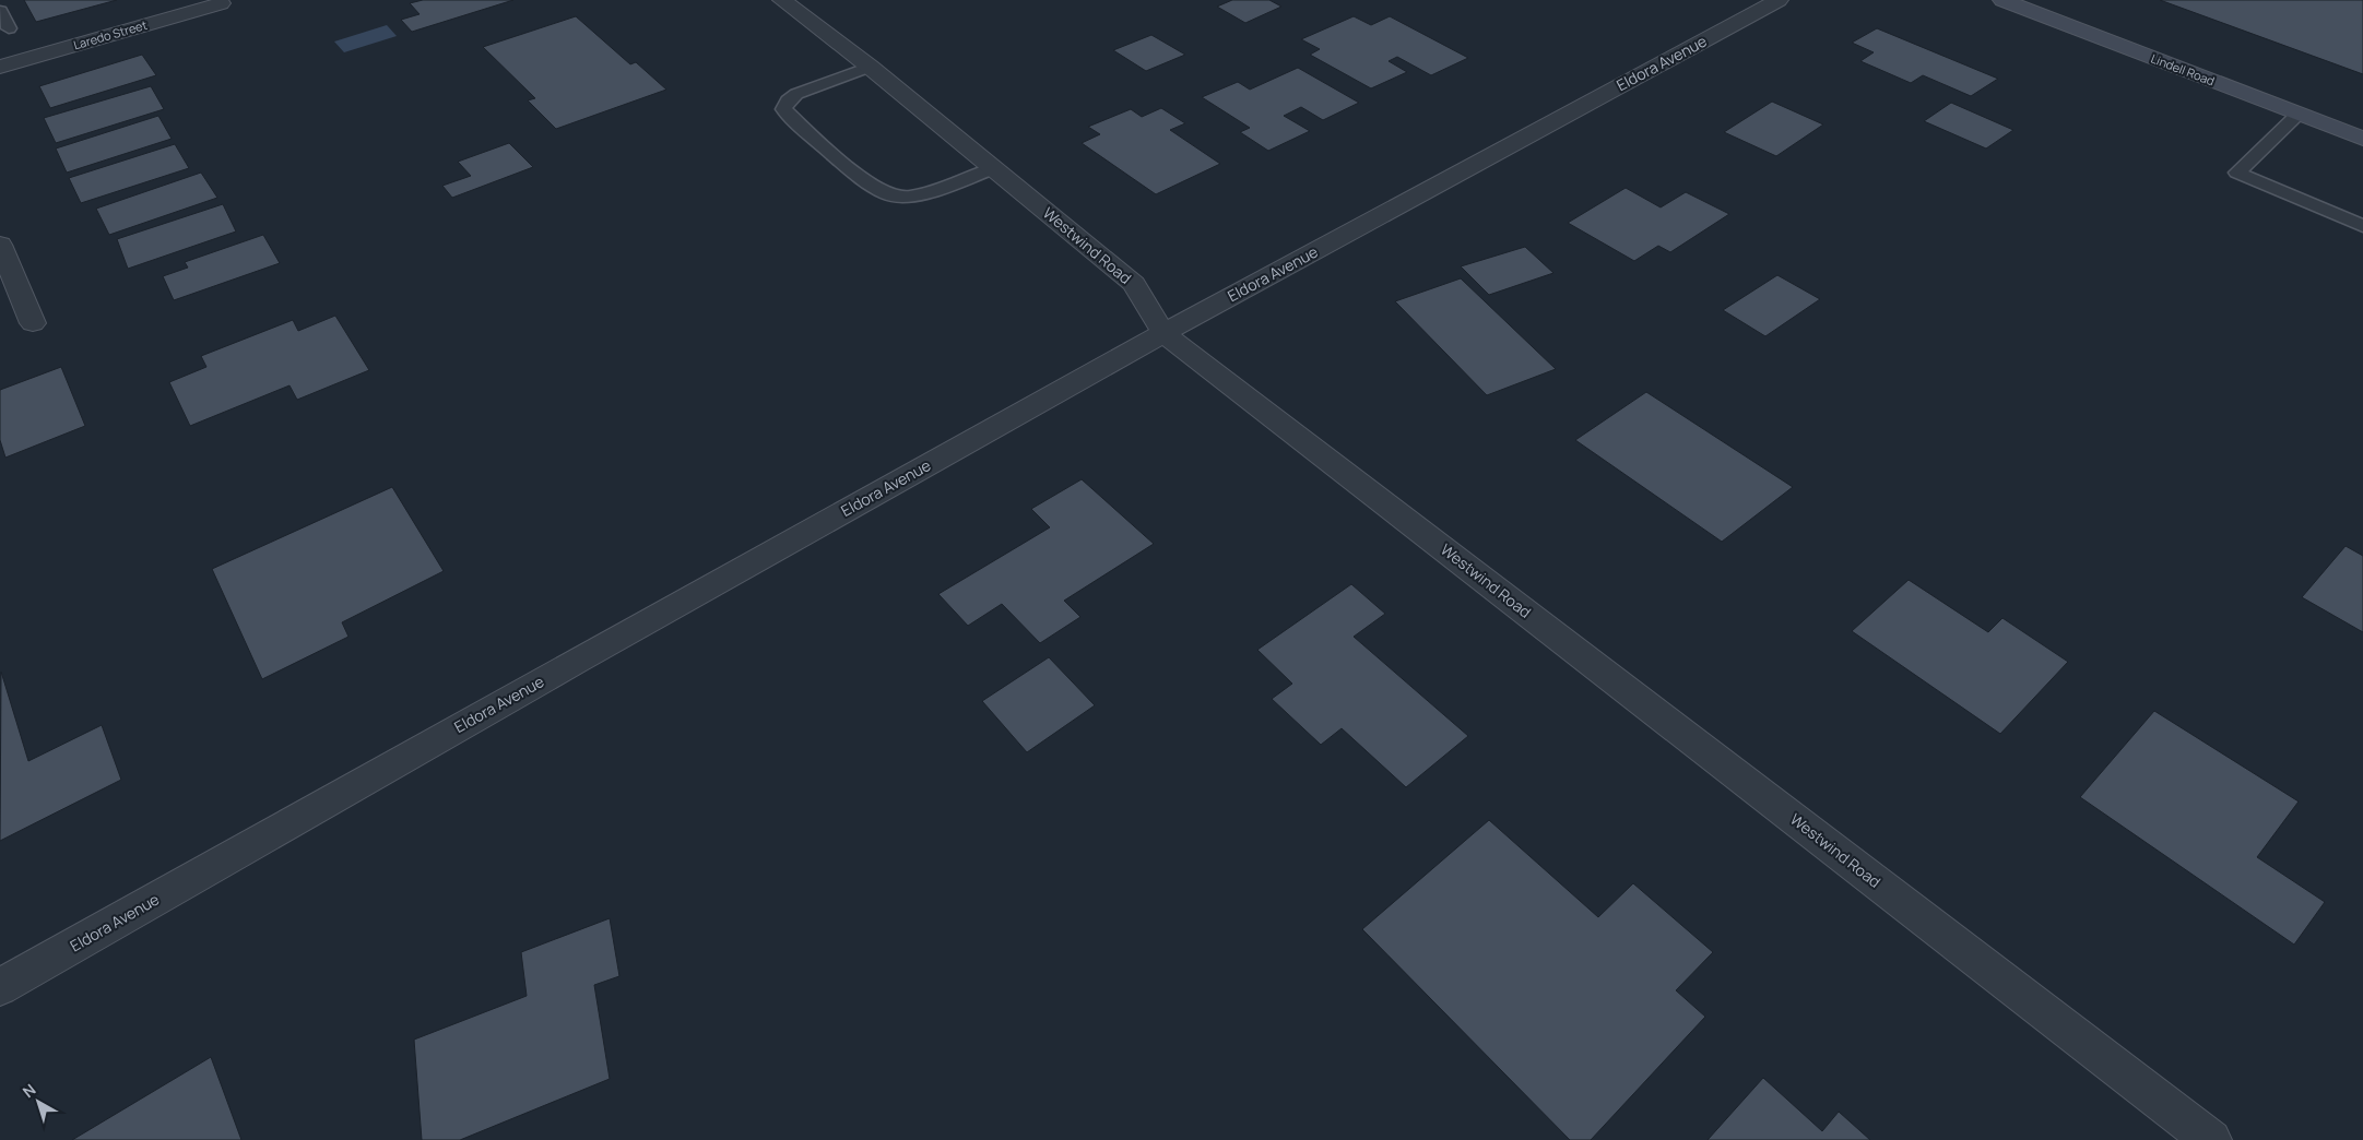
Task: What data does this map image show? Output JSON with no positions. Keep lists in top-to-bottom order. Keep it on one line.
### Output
{"streets":{"street":["Laredo Street","Eldora Avenue","Lindell Road","Westwind Road"]},"crossings":[["Eldora Avenue","Westwind Road"]],"north":"top left"}
